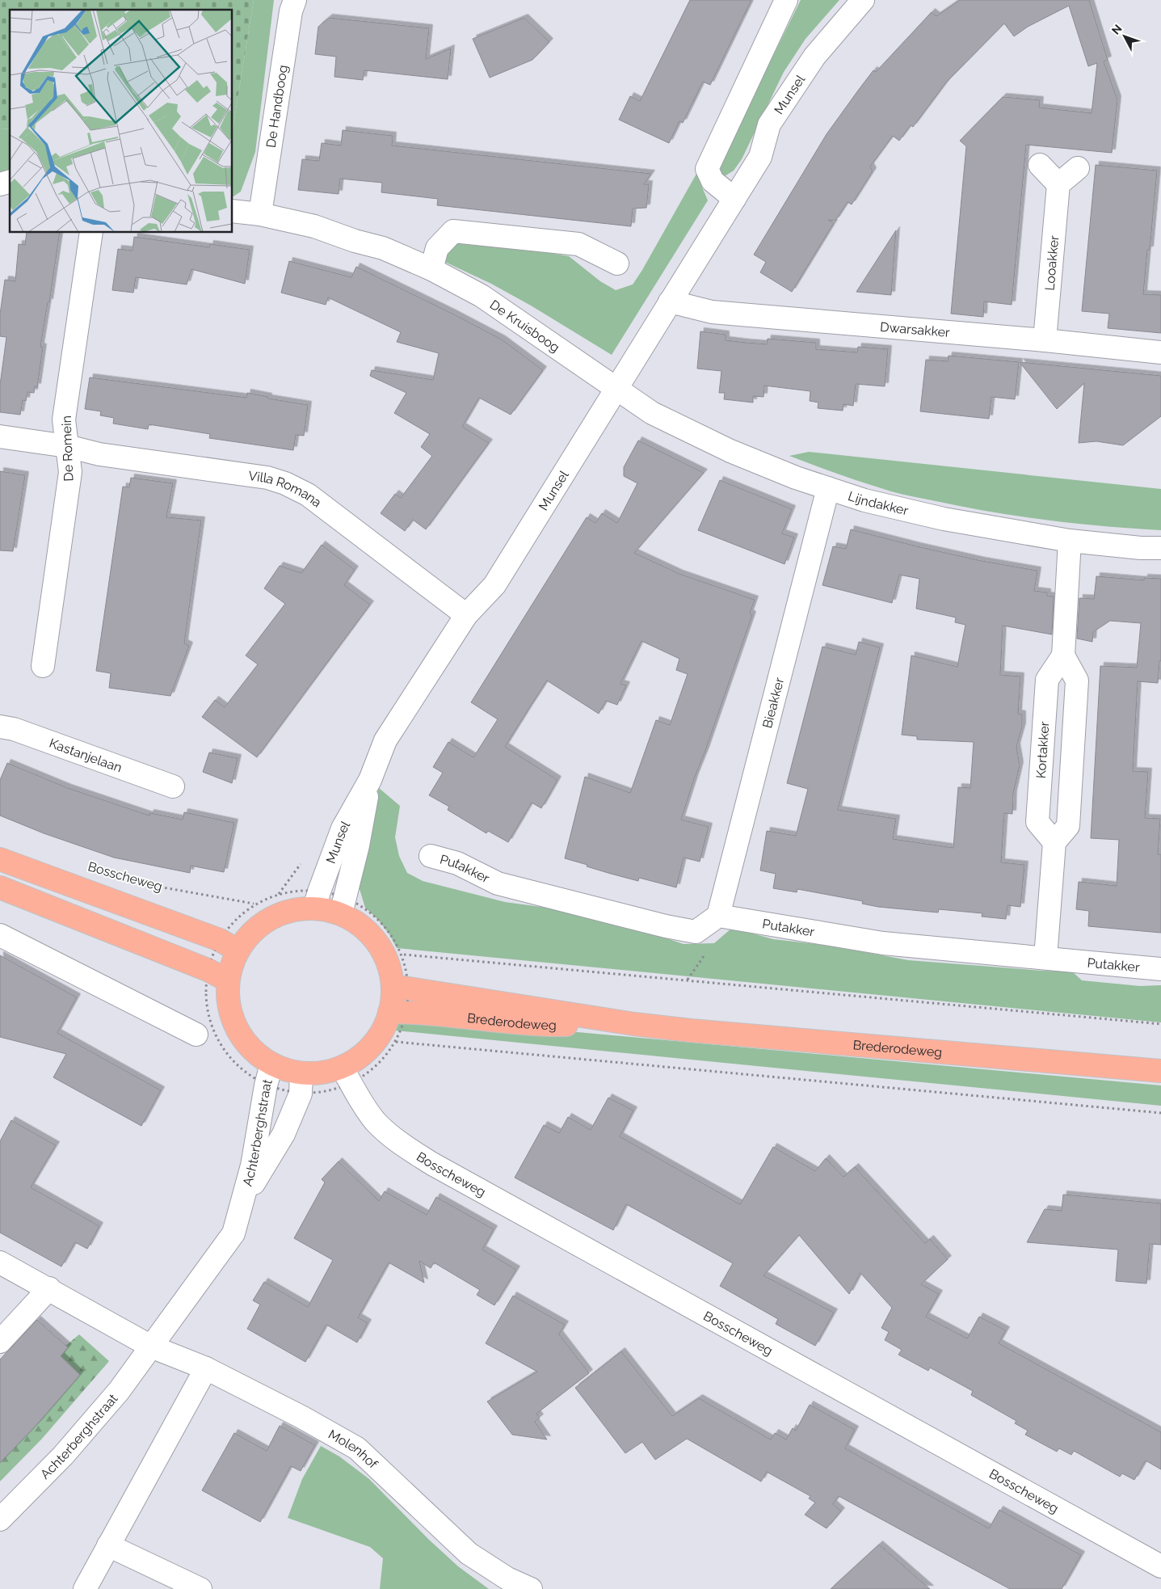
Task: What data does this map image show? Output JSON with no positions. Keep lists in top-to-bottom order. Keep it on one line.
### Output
{"streets":{"main road":["Bosscheweg","Brederodeweg"],"street":["Munsel","De Handboog","Looakker","De Kruisboog","Dwarsakker","De Romein","Villa Romana","Lijndakker","Bieakker","Kortakker","Kastanjelaan","Putakker","Achterberghstraat","Molenhof"]},"crossings":[["Munsel","De Kruisboog"],["Munsel","Dwarsakker"],["Munsel","Villa Romana"],["Munsel","Lijndakker"],["De Handboog","De Kruisboog"],["Looakker","Dwarsakker"],["De Kruisboog","Lijndakker"],["De Romein","Villa Romana"],["Lijndakker","Bieakker"],["Bieakker","Putakker"],["Achterberghstraat","Molenhof"]],"north":"top left"}
